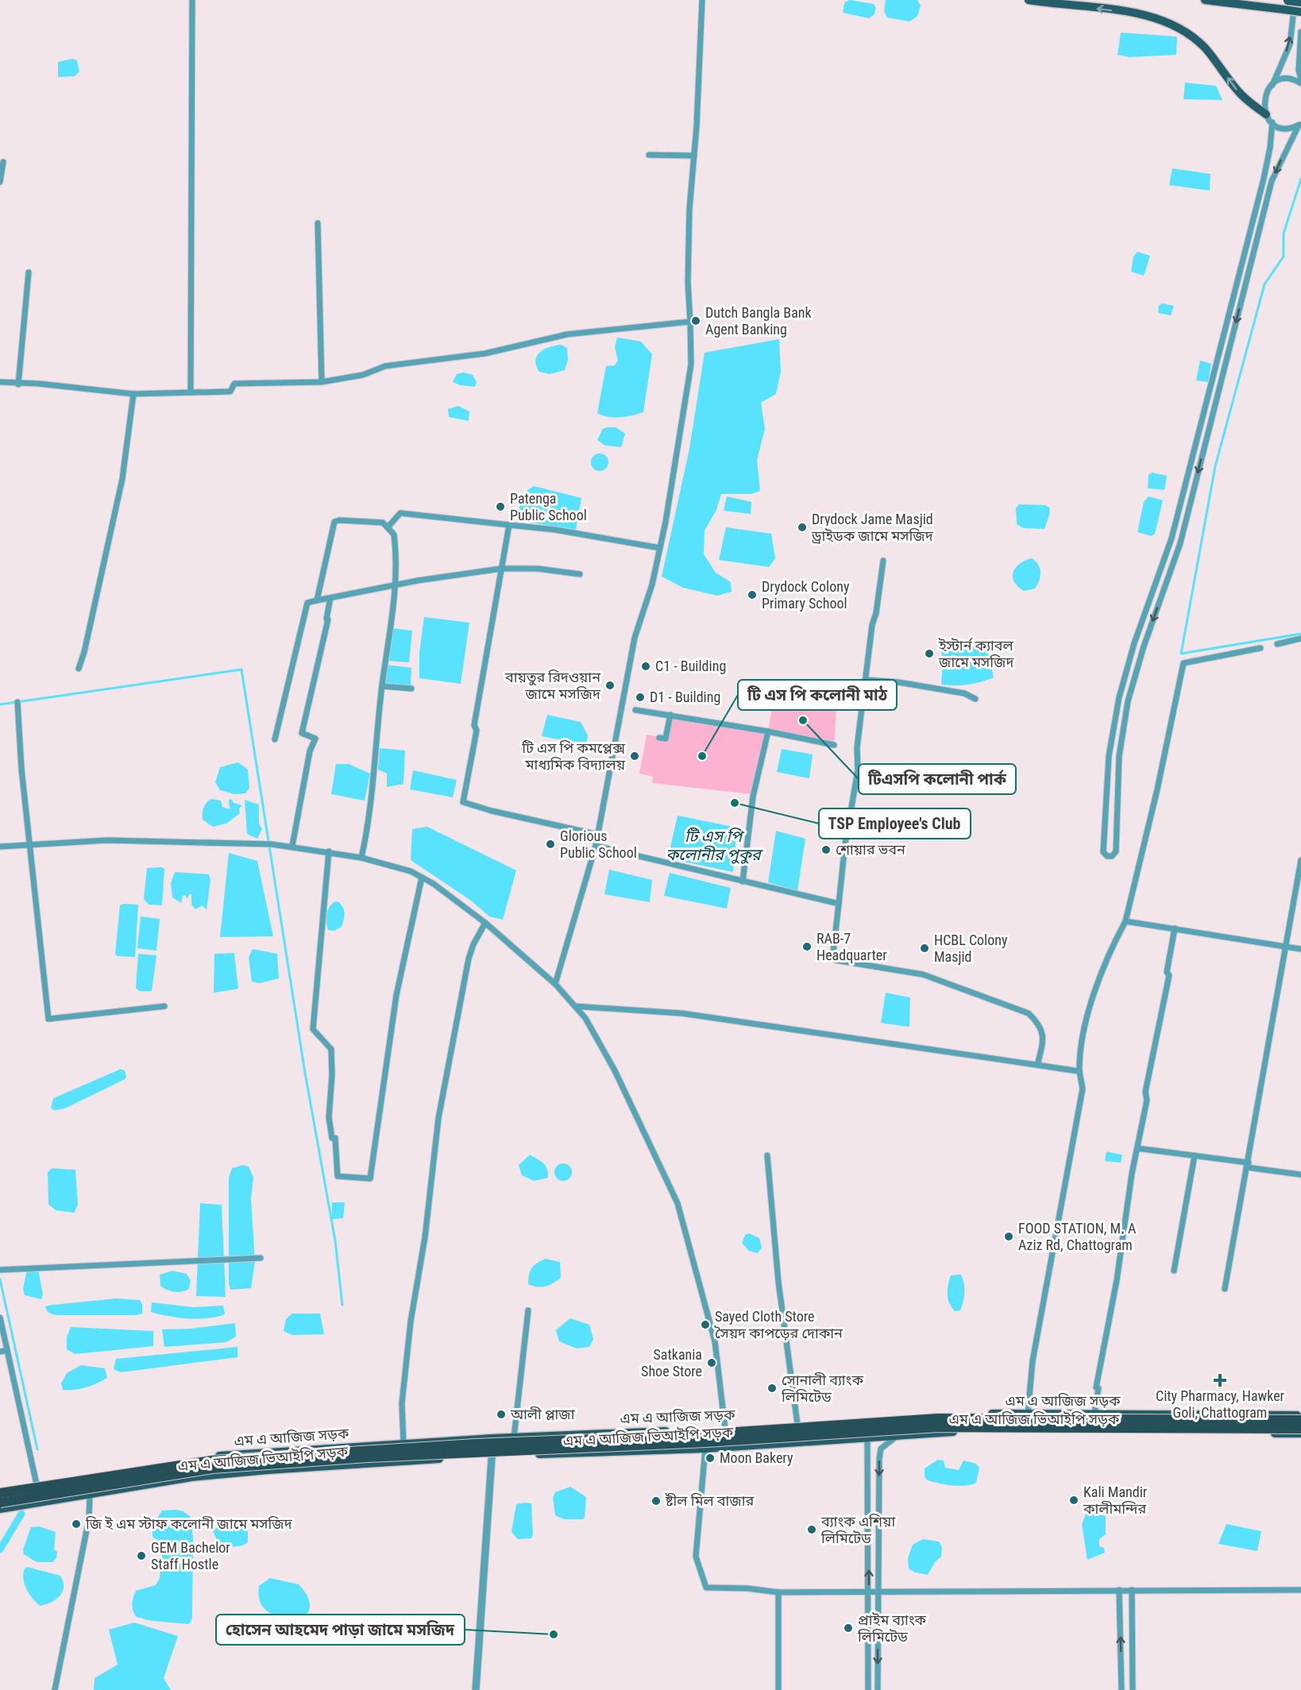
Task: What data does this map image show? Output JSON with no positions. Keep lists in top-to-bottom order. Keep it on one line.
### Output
{"streets":{"main road":["এম এ আজিজ সড়ক","এম এ আজিজ ভিআইপি সড়ক"]},"water":["টি এস পি কলোনীর পুকুর"],"places":{"other":["Dutch Bangla Bank Agent Banking","Patenga Public School","Drydock Jame Masjid ড্রাইডক জামে মসজিদ","Drydock Colony Primary School","ইস্টার্ন ক্যাবল জামে মসজিদ","C1 - Building","বায়তুর রিদওয়ান জামে মসজিদ","D1 - Building","টিএসপি কলোনী পার্ক","টি এস পি কমপ্লেক্স মাধ্যমিক বিদ্যালয়","টি এস পি কলোনী মাঠ","TSP Employee's Club","Glorious Public School","শোয়ার ভবন","RAB-7 Headquarter","HCBL Colony Masjid","FOOD STATION, M. A Aziz Rd, Chattogram","Sayed Cloth Store সৈয়দ কাপড়ের দোকান","Satkania Shoe Store","সোনালী ব্যাংক লিমিটেড","আলী প্লাজা","Moon Bakery","Kali Mandir কালীমন্দির","ষ্টীল মিল বাজার","জি ই এম স্টাফ কলোনী জামে মসজিদ","ব্যাংক এশিয়া লিমিটেড","GEM Bachelor Staff Hostle","প্রাইম ব্যাংক লিমিটেড","হোসেন আহমেদ পাড়া জামে মসজিদ"],"health":["City Pharmacy, Hawker Goli, Chattogram"]}}
